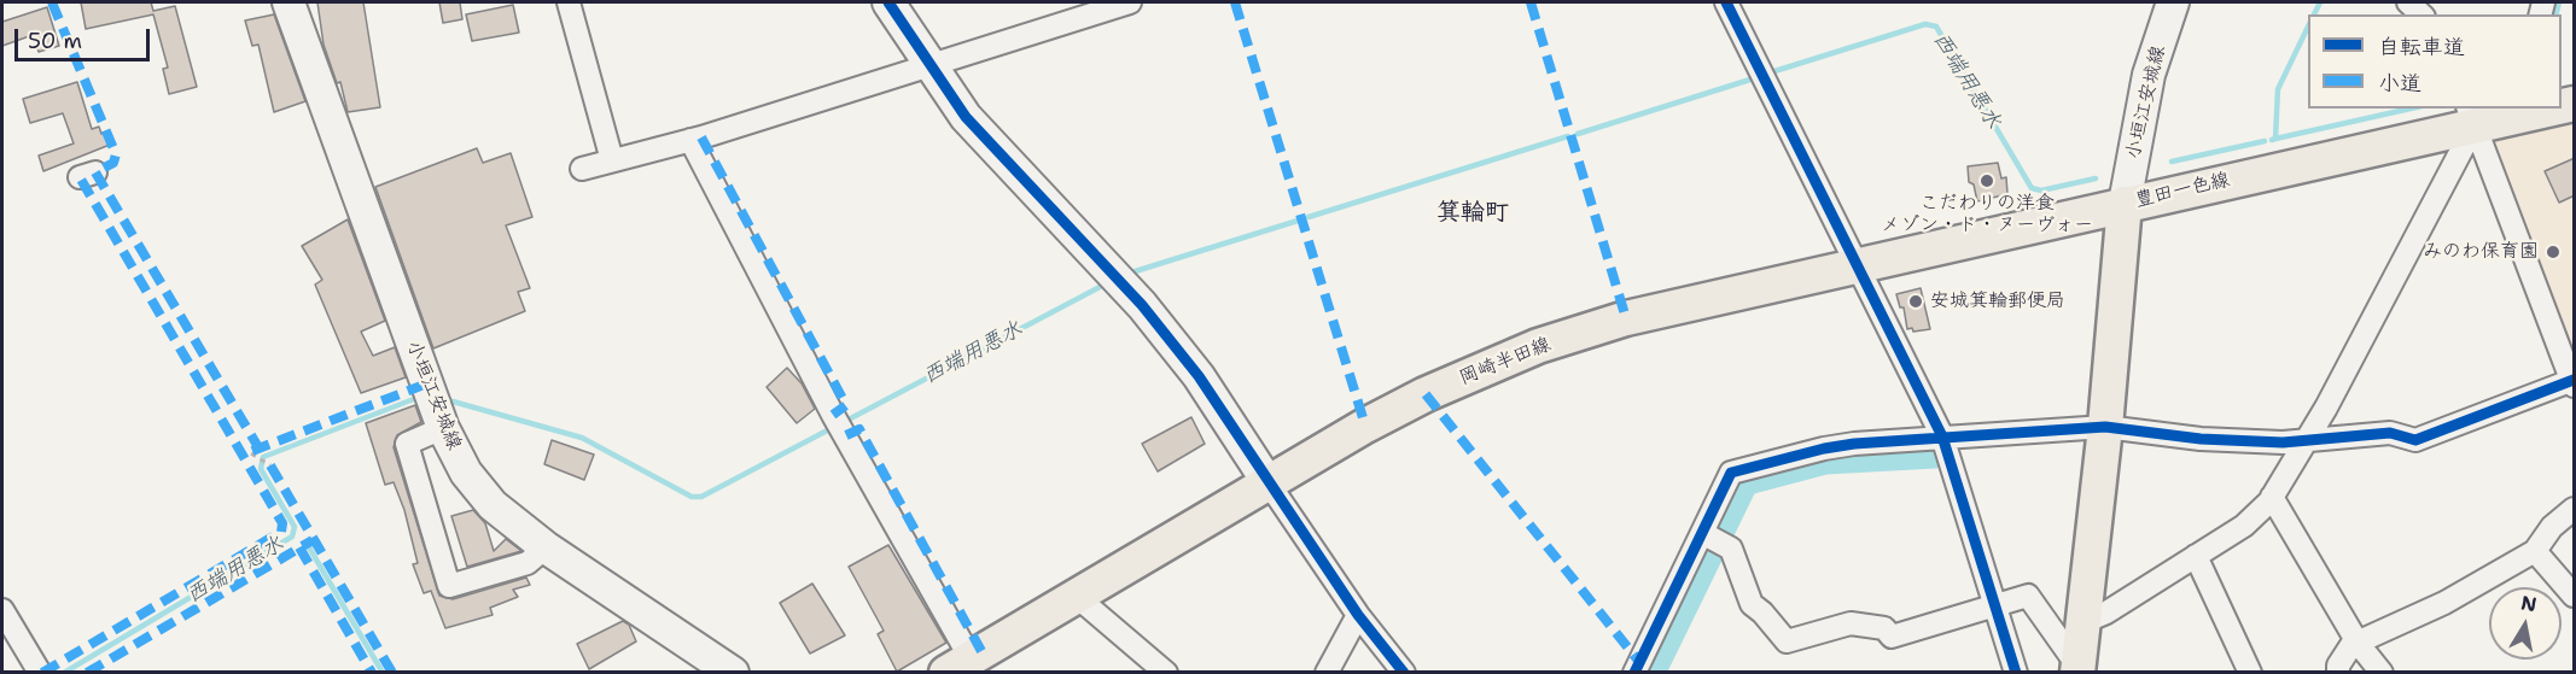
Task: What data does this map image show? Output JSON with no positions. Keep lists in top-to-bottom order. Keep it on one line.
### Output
{"streets":{"main road":["小垣江安城線","豊田一色線","岡崎半田線"]},"crossings":[["小垣江安城線","豊田一色線"],["小垣江安城線","岡崎半田線"],["豊田一色線","岡崎半田線"]],"districts":["箕輪町"],"water":["西端用悪水"],"places":["こだわりの洋食 メゾン・ド・ヌーヴォー","みのわ保育園","安城箕輪郵便局"],"legend":["自転車道","小道"],"scale_bar":"50 m","north":"top"}
